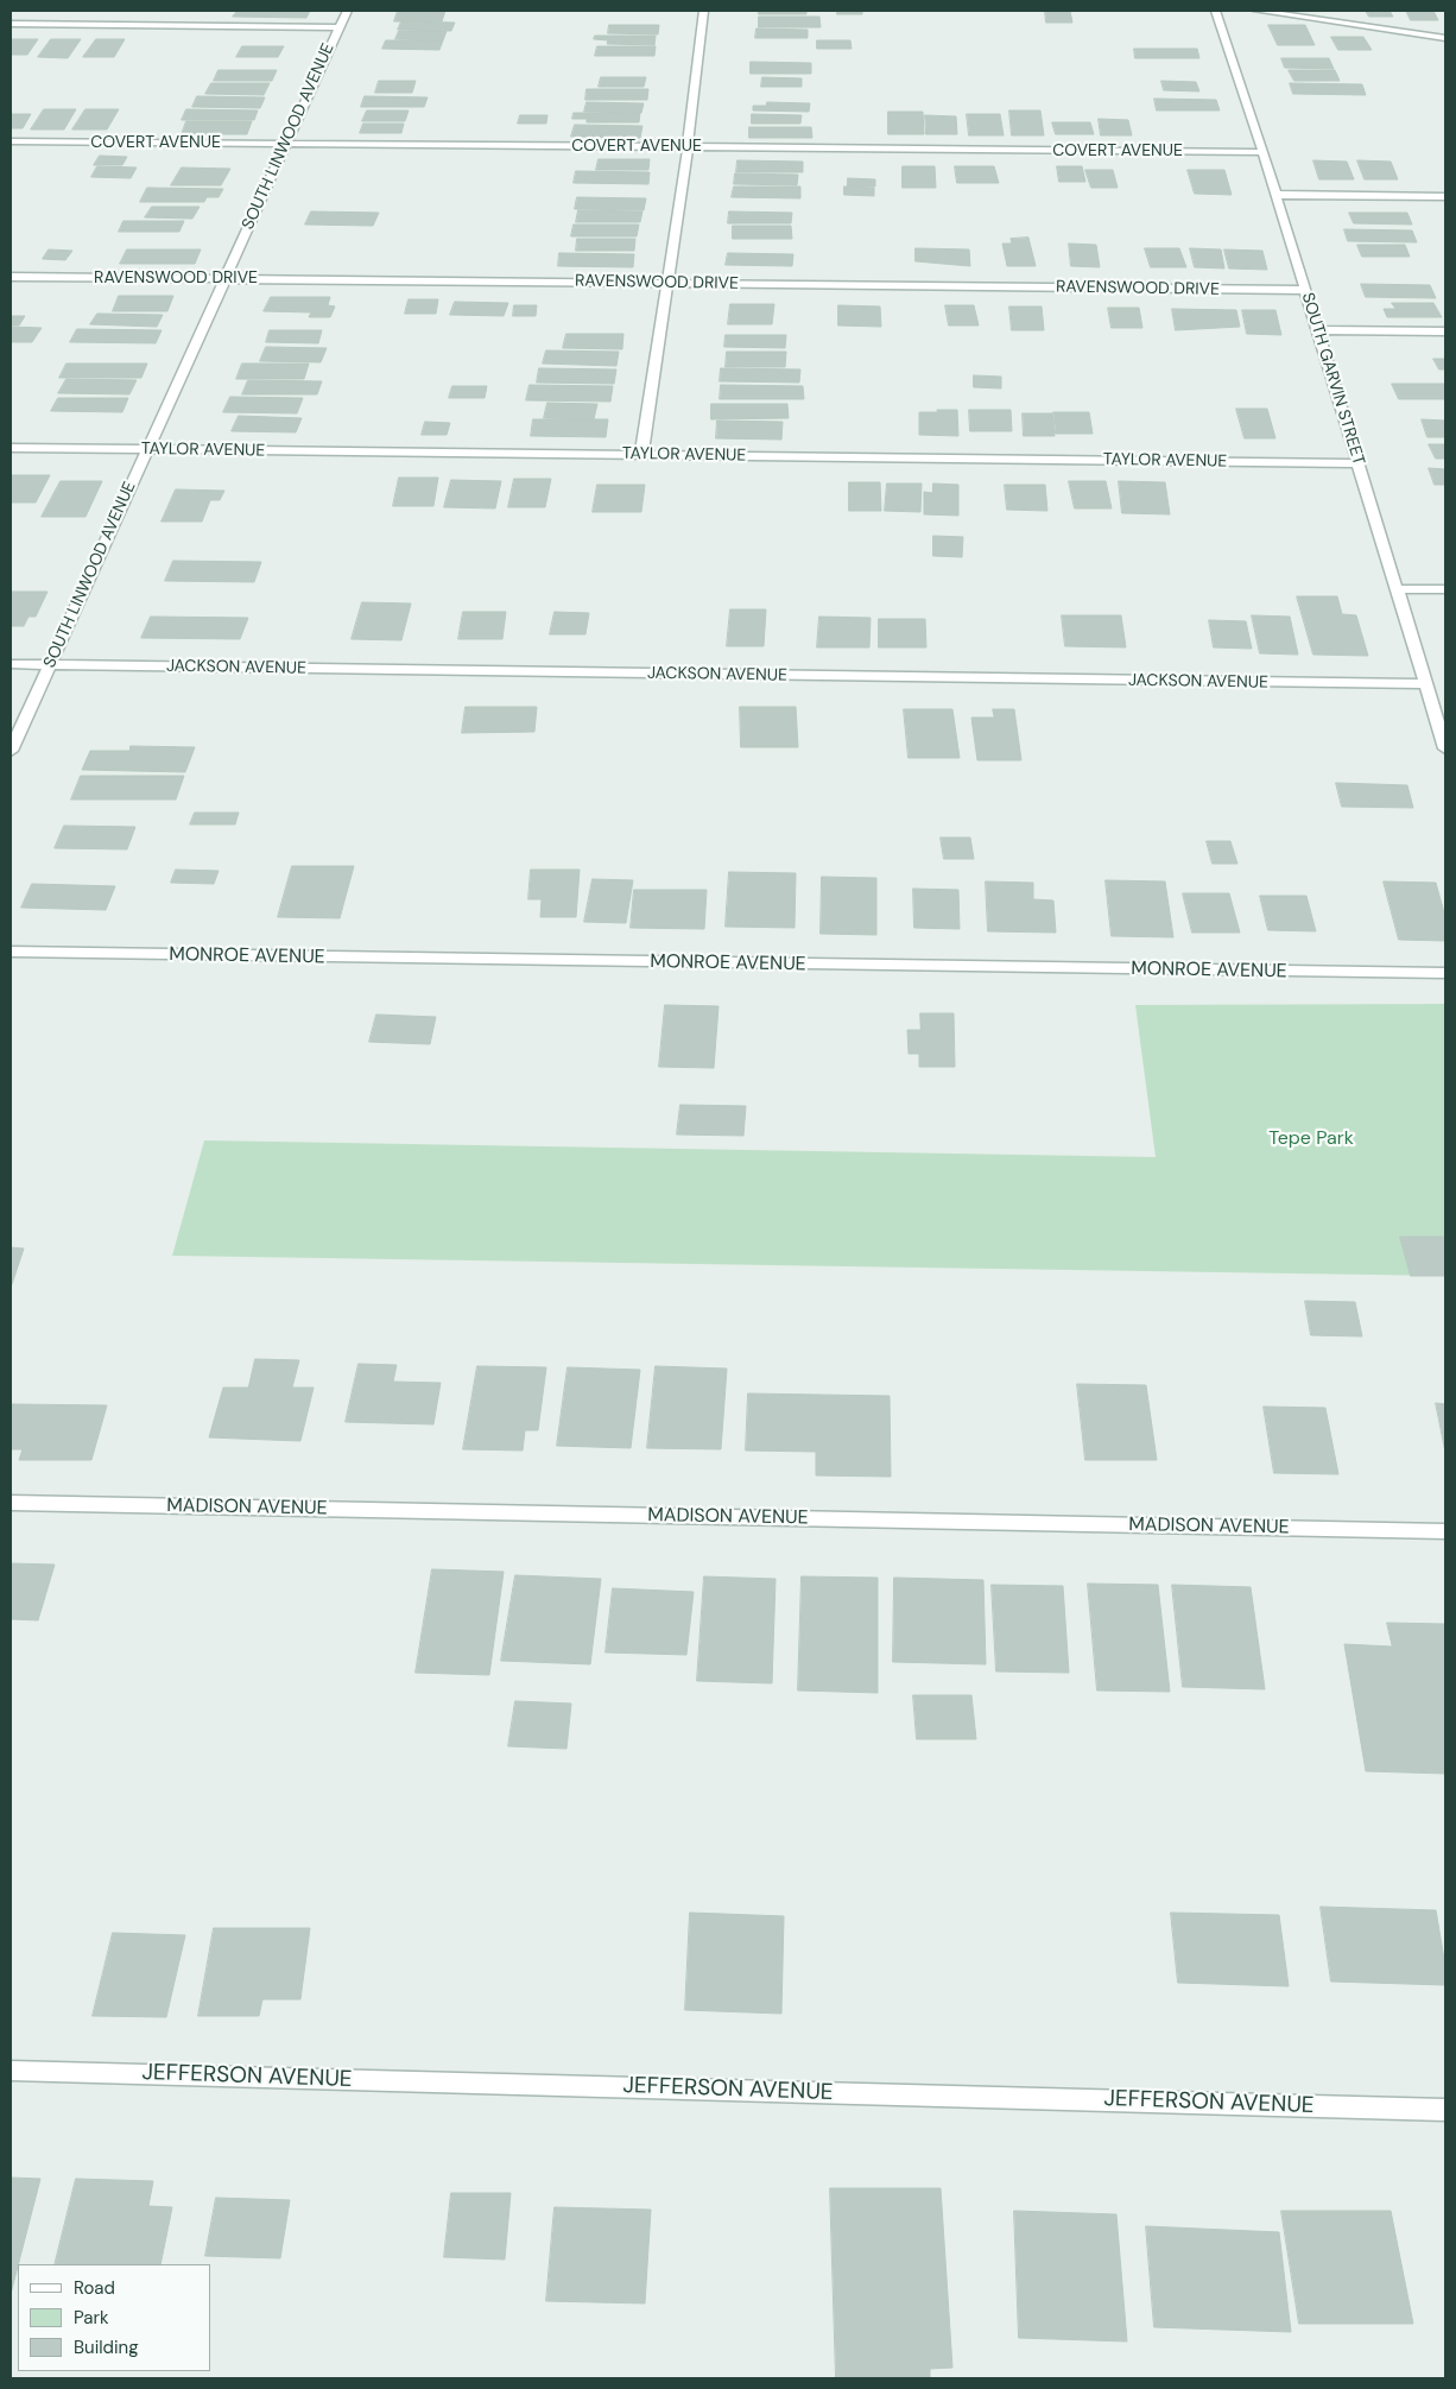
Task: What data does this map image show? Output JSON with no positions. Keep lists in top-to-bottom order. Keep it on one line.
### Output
{"streets":{"street":["SOUTH LINWOOD AVENUE","COVERT AVENUE","RAVENSWOOD DRIVE","SOUTH GARVIN STREET","TAYLOR AVENUE","JACKSON AVENUE","MONROE AVENUE","MADISON AVENUE","JEFFERSON AVENUE"]},"crossings":[["SOUTH LINWOOD AVENUE","COVERT AVENUE"],["SOUTH LINWOOD AVENUE","RAVENSWOOD DRIVE"],["SOUTH LINWOOD AVENUE","TAYLOR AVENUE"],["SOUTH LINWOOD AVENUE","JACKSON AVENUE"],["COVERT AVENUE","SOUTH GARVIN STREET"],["RAVENSWOOD DRIVE","SOUTH GARVIN STREET"],["SOUTH GARVIN STREET","TAYLOR AVENUE"],["SOUTH GARVIN STREET","JACKSON AVENUE"]],"parks":["Tepe Park"],"legend":["Road","Park","Building"]}
